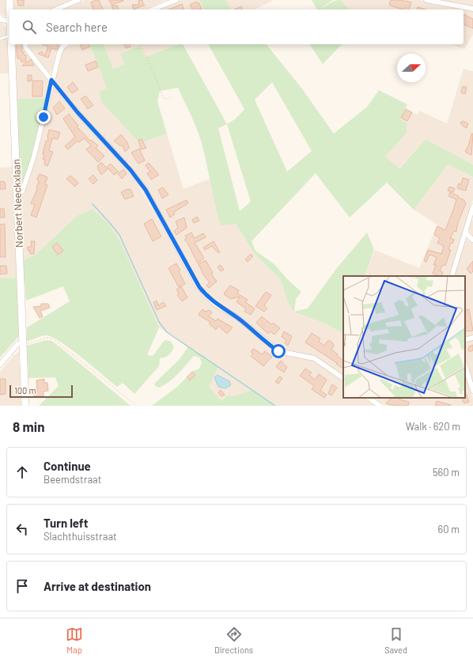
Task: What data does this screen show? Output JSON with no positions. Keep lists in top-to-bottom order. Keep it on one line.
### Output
{"streets":{"main road":["Norbert Neeckxlaan"]},"scale_bar":"100 m","north":"right","page":{"search":"Search here","scale":"100 m","heading":["8 min","Walk · 620 m"],"list":[["Continue","Beemdstraat","560 m"],["Turn left","Slachthuisstraat","60 m"],"Arrive at destination"],"nav":["Map","Directions","Saved"]}}
